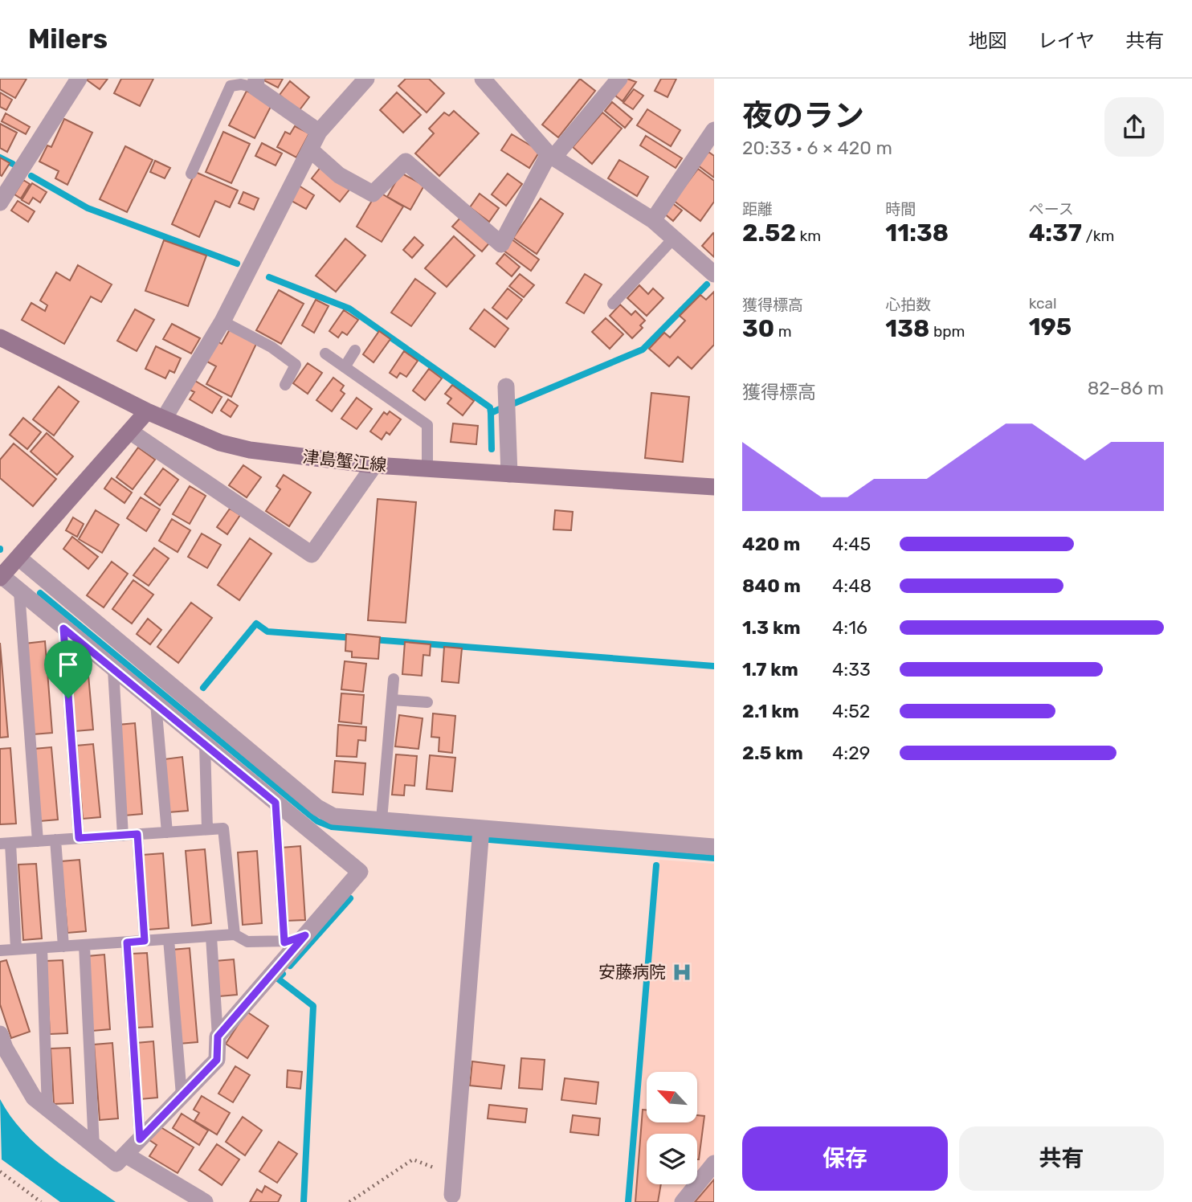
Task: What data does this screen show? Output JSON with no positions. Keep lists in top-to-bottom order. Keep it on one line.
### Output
{"streets":{"main road":["津島蟹江線"]},"places":{"hospital":["安藤病院"]},"north":"top left","page":{"header":"Milers","nav":["地図","レイヤ","共有"],"heading":["夜のラン","20:33 · 6 × 420 m"],"stats":[["距離","2.52 km"],["時間","11:38"],["ペース","4:37 /km"],["獲得標高","30 m"],["心拍数","138 bpm"],["kcal","195"]],"chart":["獲得標高","82–86 m"],"list":[{"name":"420 m","note":"4:45"},{"name":"840 m","note":"4:48"},{"name":"1.3 km","note":"4:16"},{"name":"1.7 km","note":"4:33"},{"name":"2.1 km","note":"4:52"},{"name":"2.5 km","note":"4:29"}],"buttons":["保存","共有"]}}
